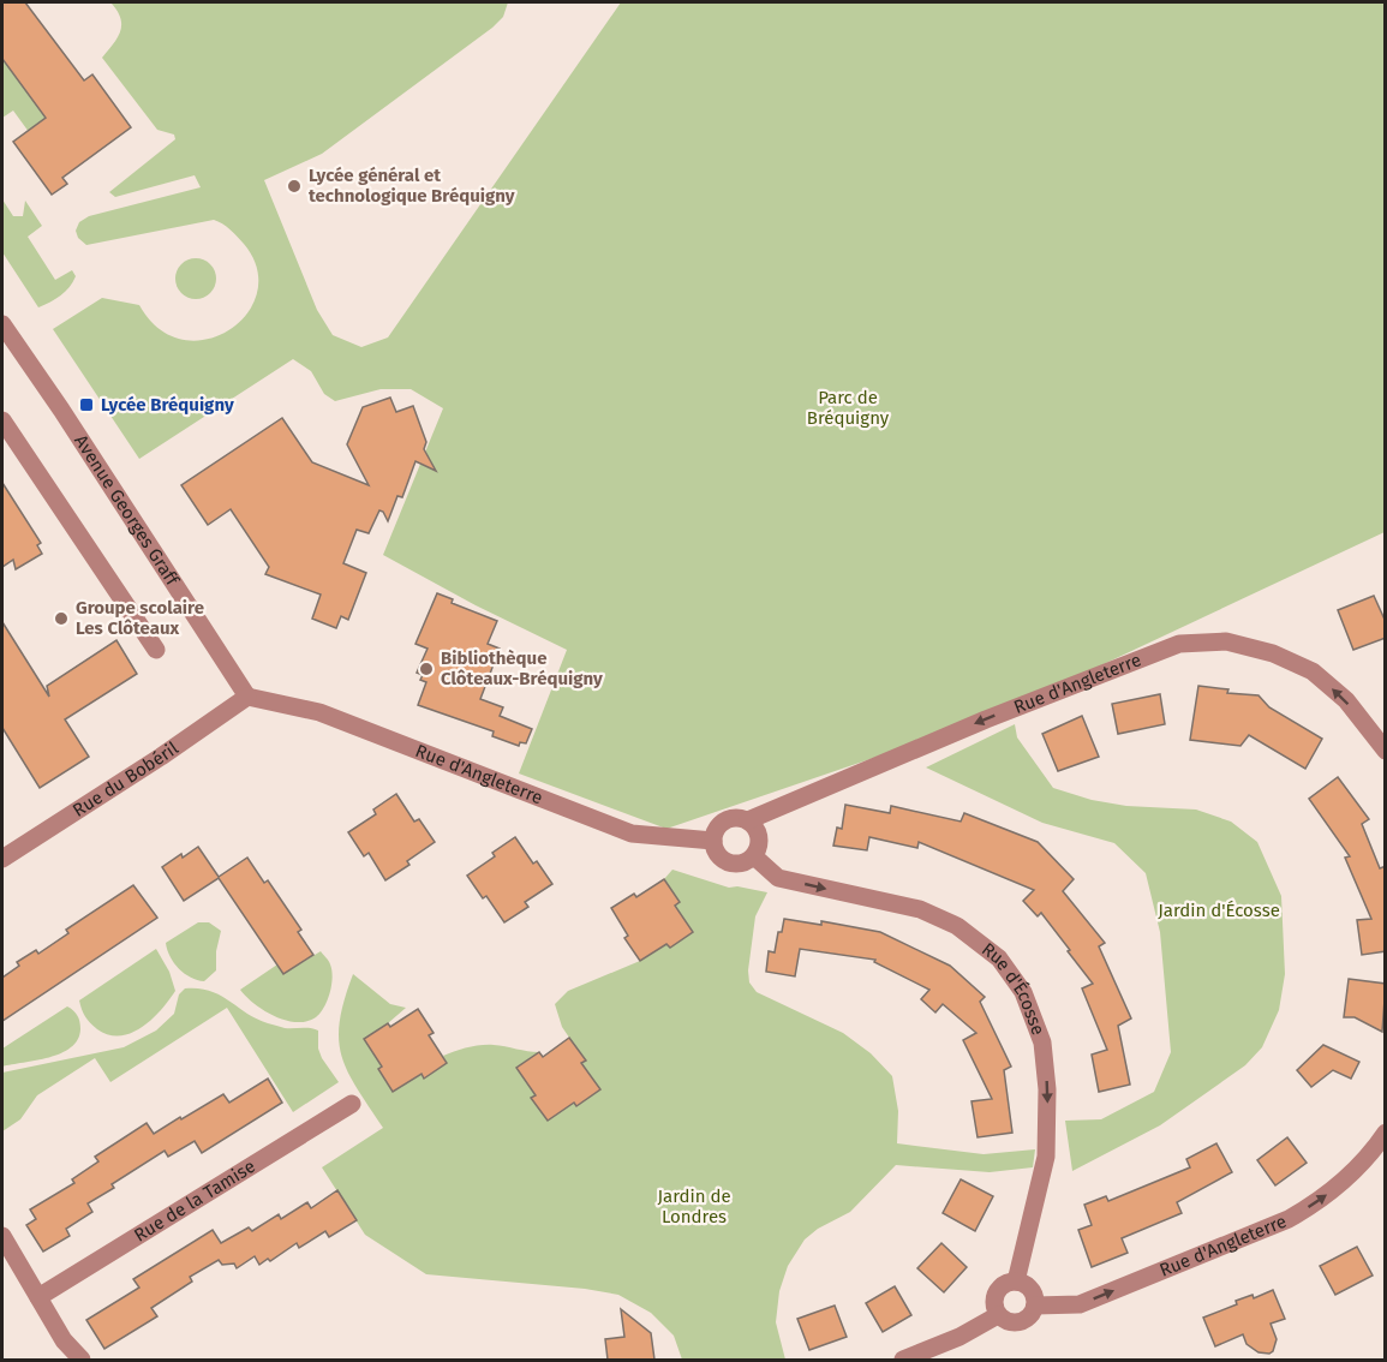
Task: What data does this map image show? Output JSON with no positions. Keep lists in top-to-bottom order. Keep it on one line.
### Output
{"streets":{"street":["Avenue Georges Graff","Rue d'Angleterre","Rue du Bobéril","Rue d'Écosse","Rue de la Tamise"]},"crossings":[["Avenue Georges Graff","Rue d'Angleterre"],["Avenue Georges Graff","Rue du Bobéril"],["Rue d'Angleterre","Rue du Bobéril"],["Rue d'Angleterre","Rue d'Écosse"]],"one_way":["Rue d'Écosse"],"parks":["Parc de Bréquigny","Jardin d'Écosse","Jardin de Londres"],"places":{"other":["Lycée général et technologique Bréquigny","Groupe scolaire Les Clôteaux","Bibliothèque Clôteaux-Bréquigny"],"transit":["Lycée Bréquigny"]}}
